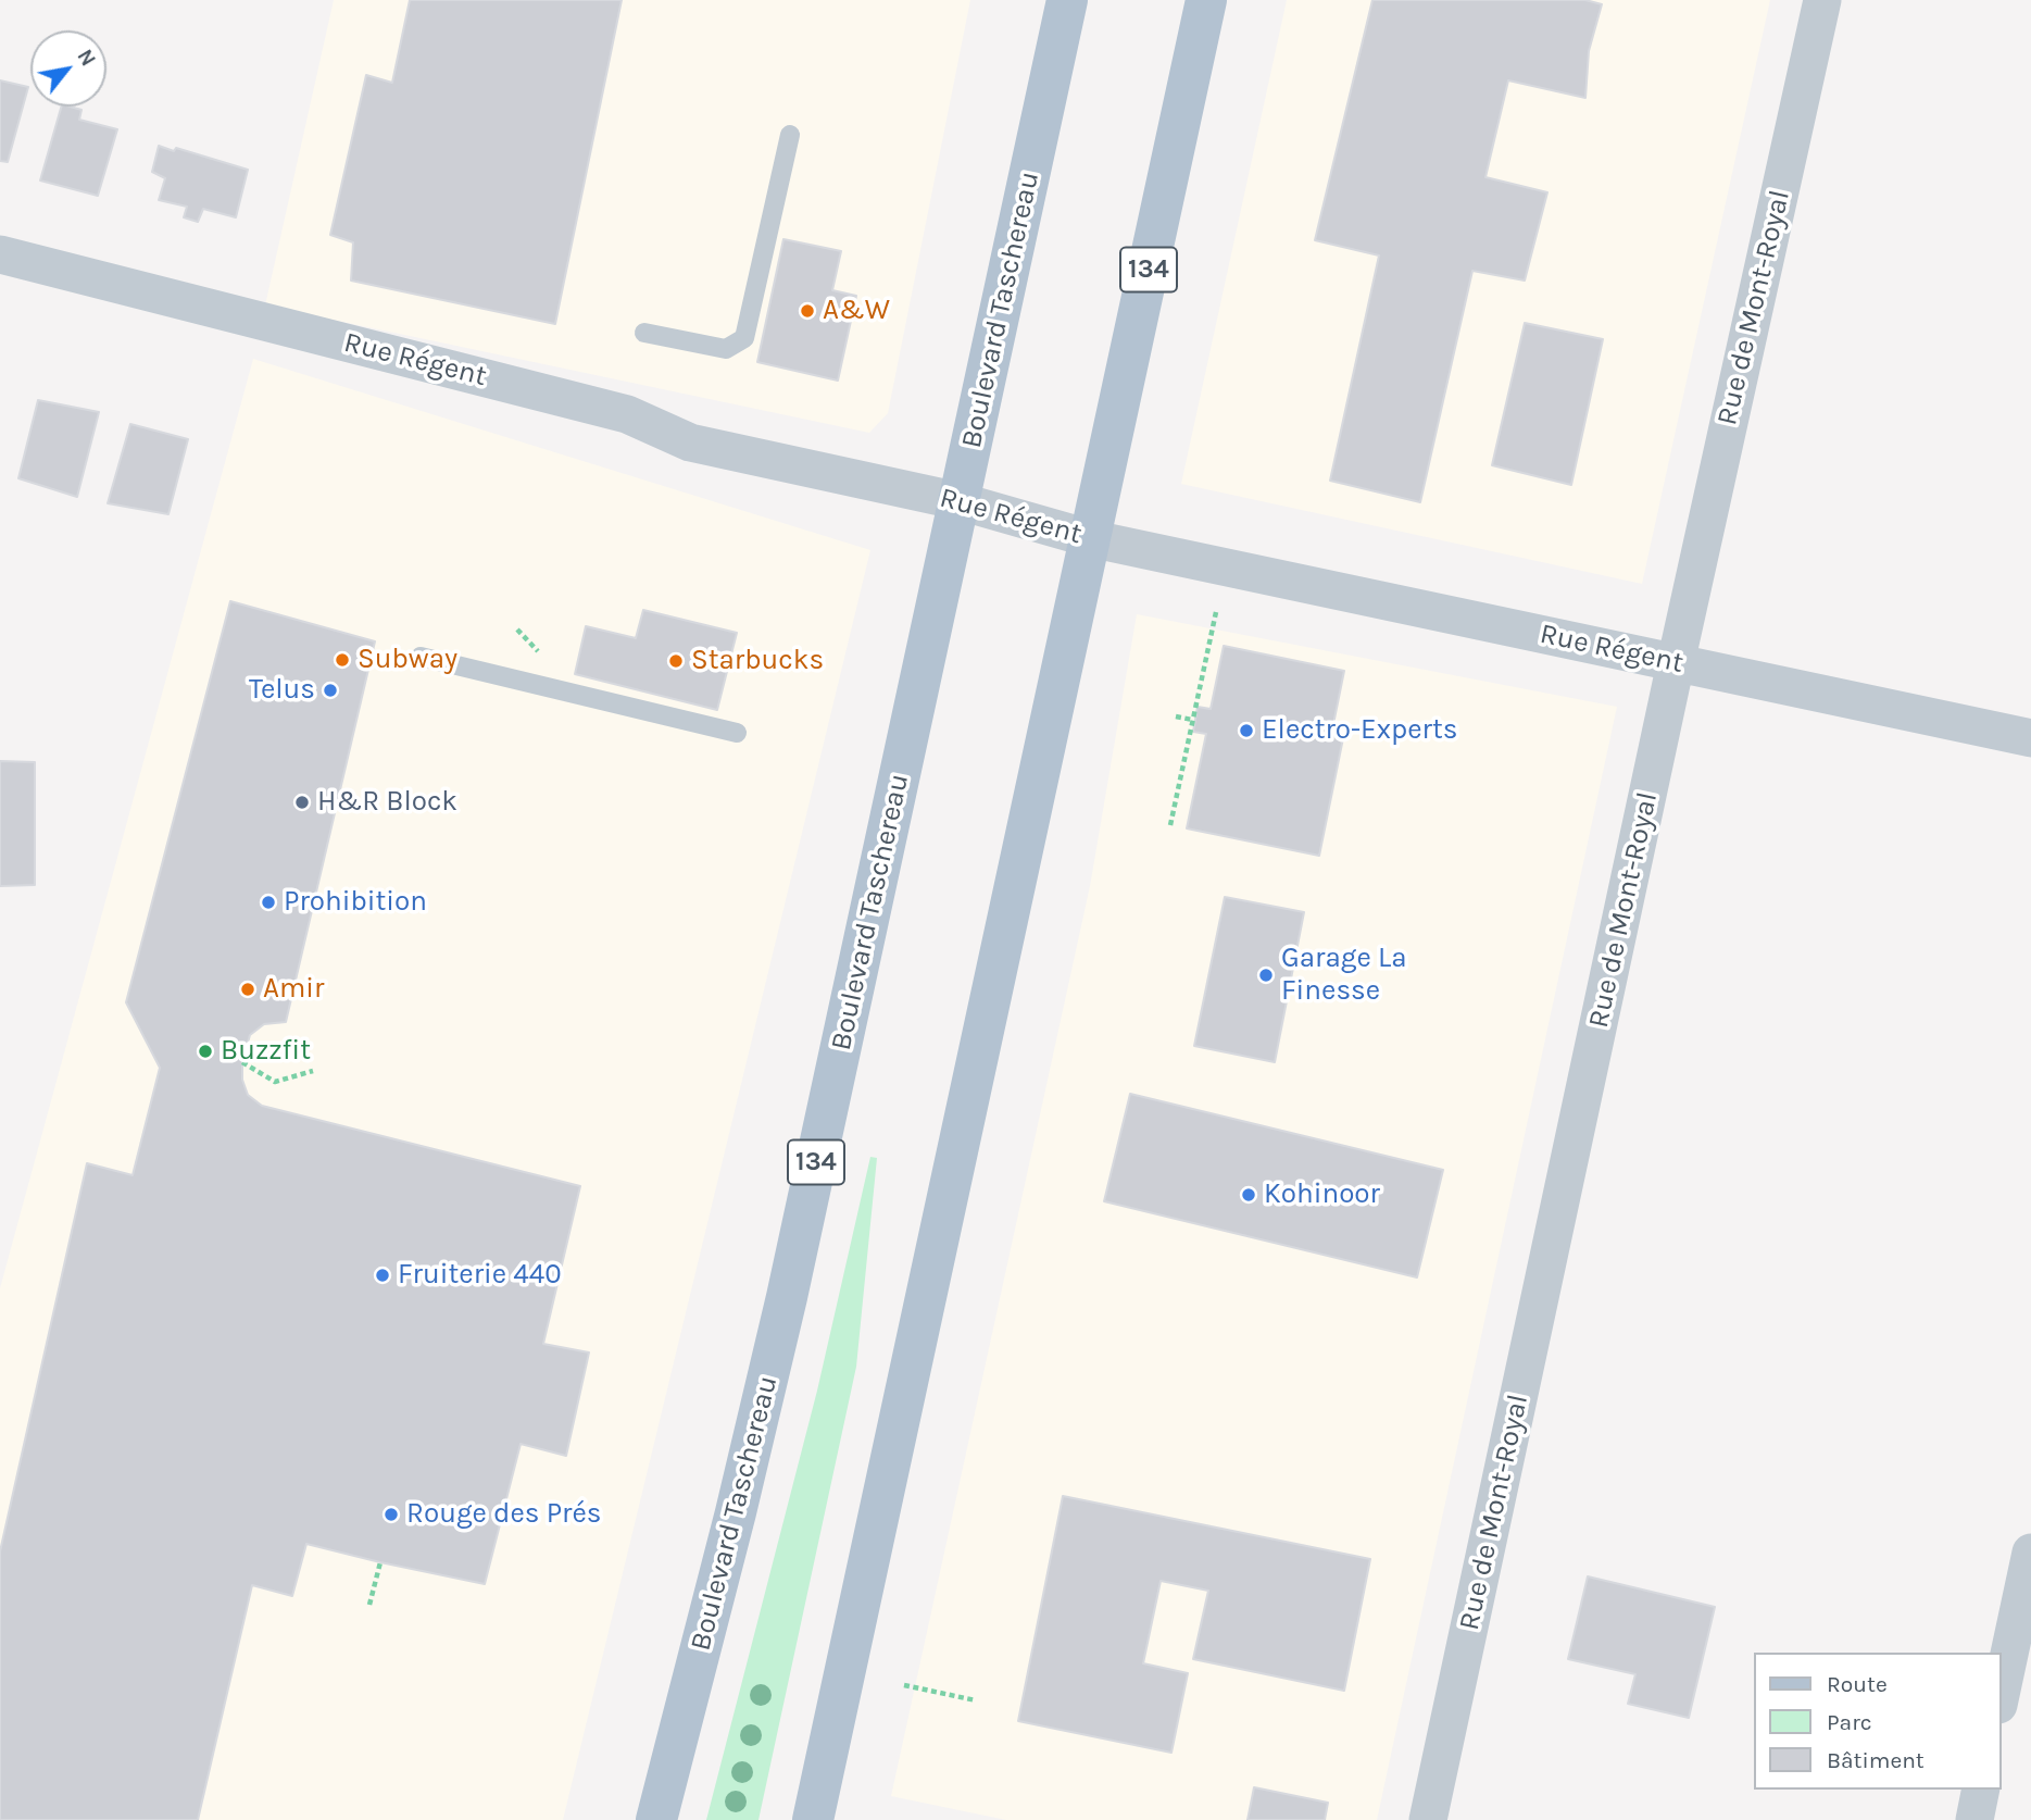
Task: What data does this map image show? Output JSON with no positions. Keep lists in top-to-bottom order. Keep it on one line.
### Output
{"streets":{"main road":["134","Boulevard Taschereau"],"street":["Rue de Mont-Royal","Rue Régent"]},"crossings":[["134","Rue Régent"],["Rue de Mont-Royal","Rue Régent"],["Boulevard Taschereau","Rue Régent"]],"places":["A&W","Subway","Starbucks","Telus","Electro-Experts","H&R Block","Prohibition","Garage La Finesse","Amir","Buzzfit","Kohinoor","Fruiterie 440","Rouge des Prés"],"legend":["Route","Parc","Bâtiment"],"north":"top right"}
